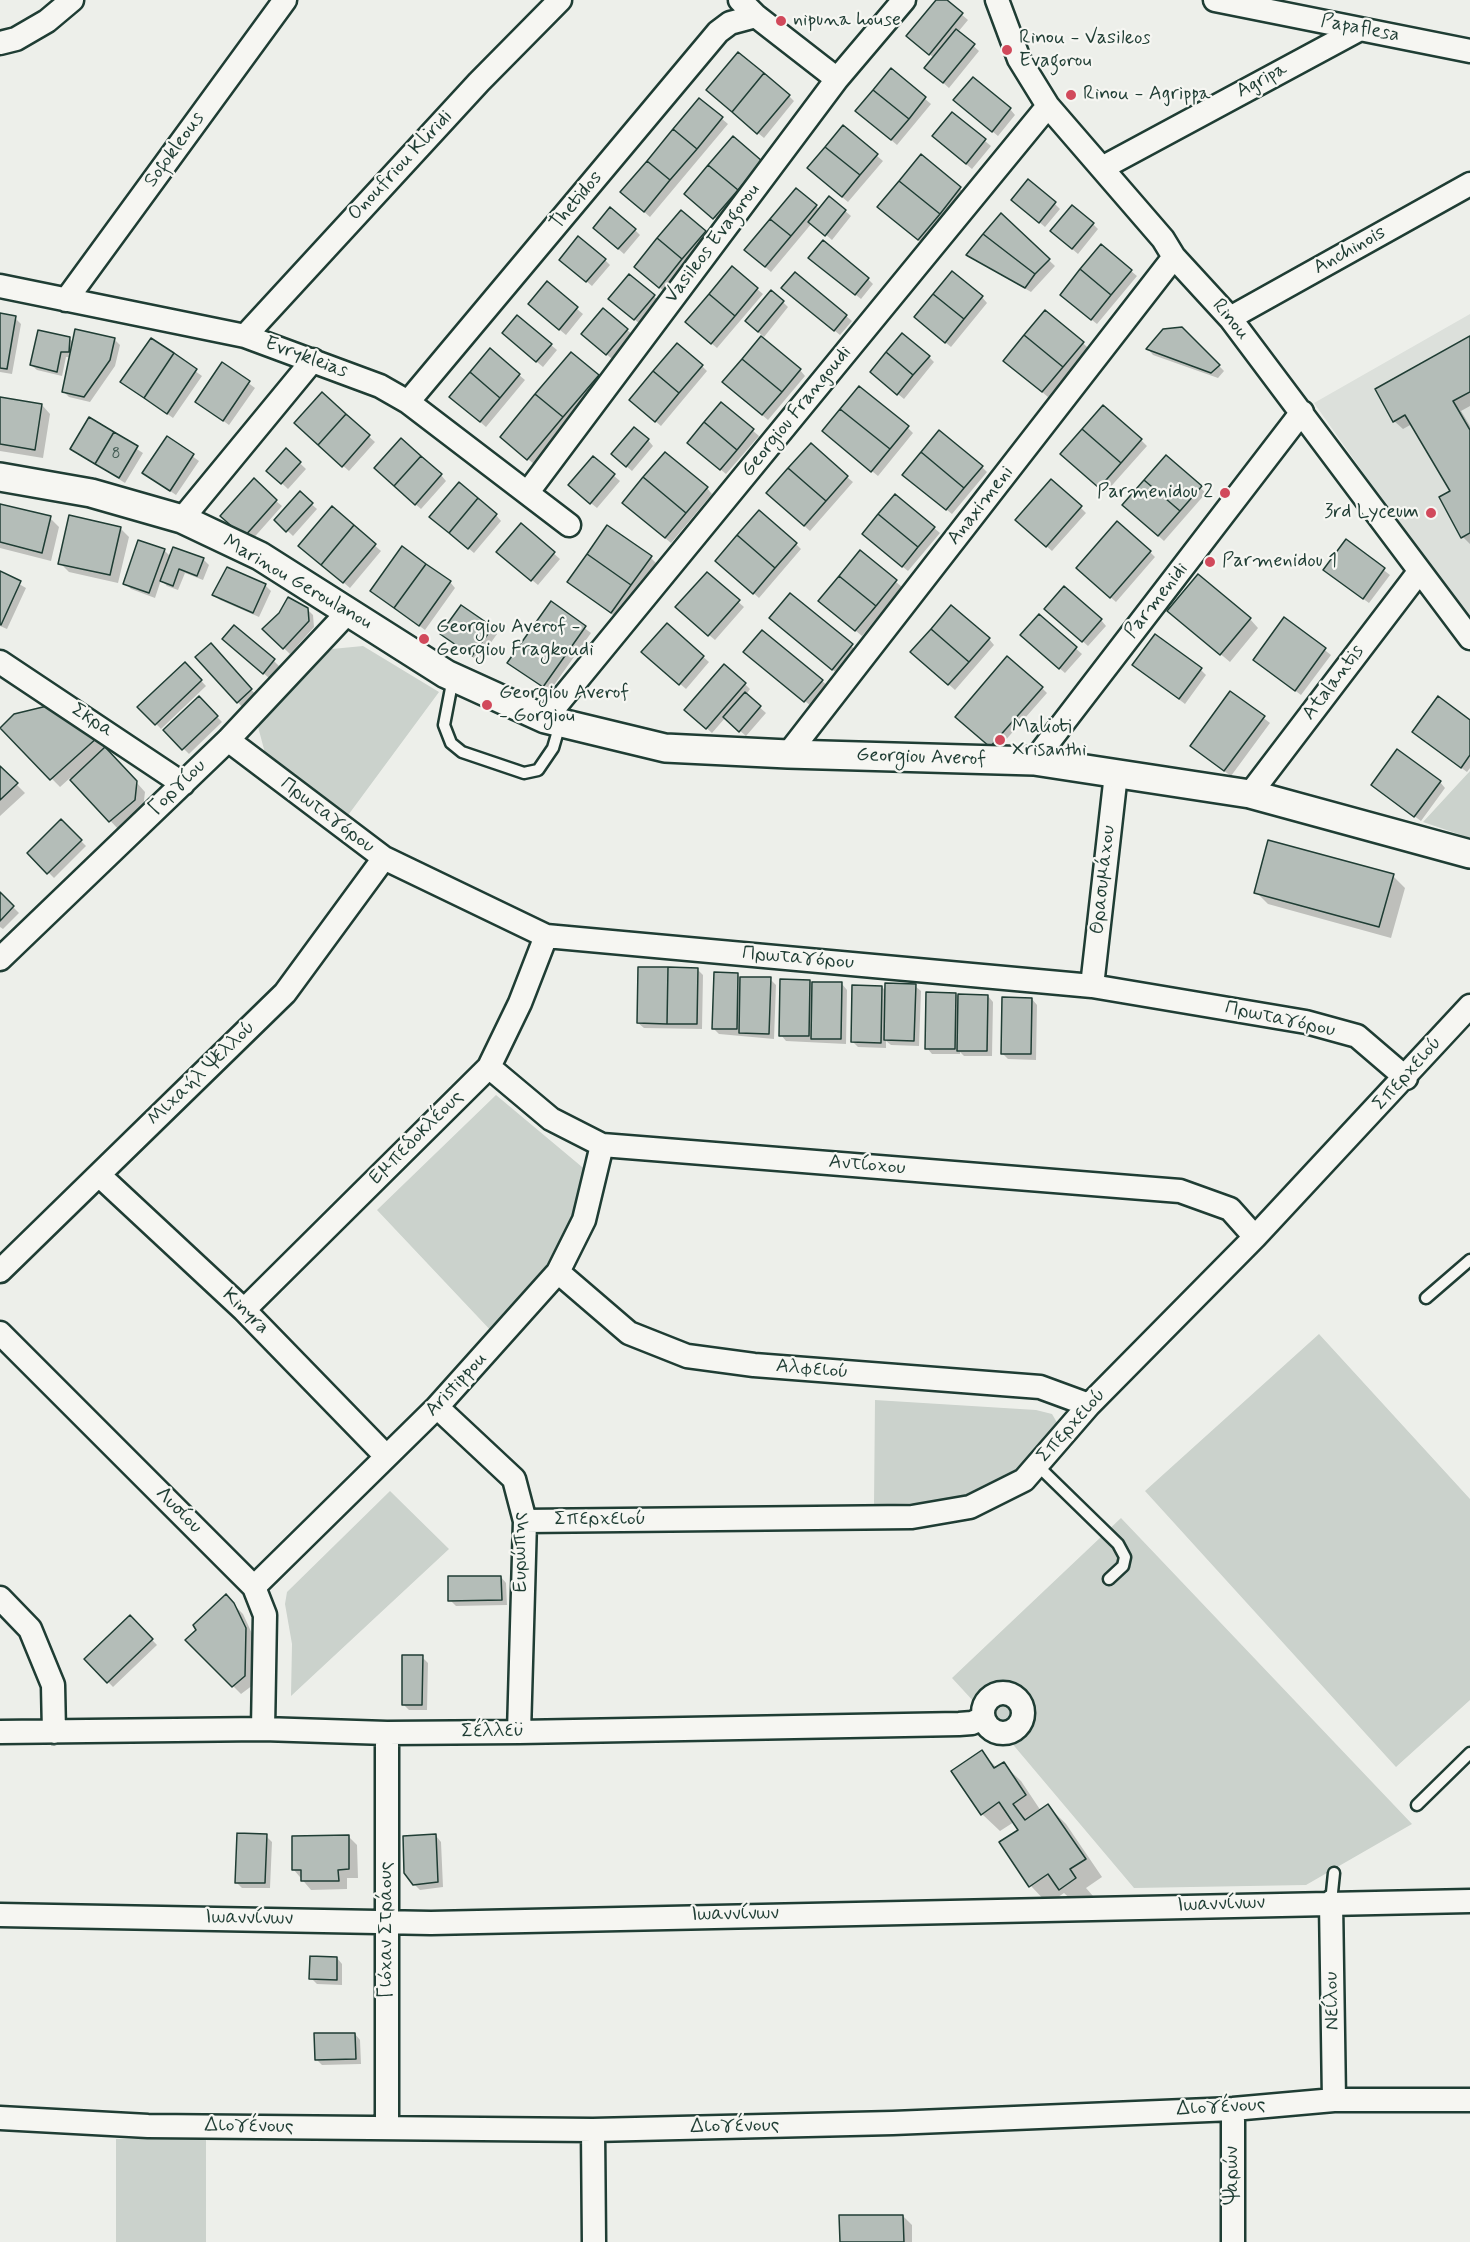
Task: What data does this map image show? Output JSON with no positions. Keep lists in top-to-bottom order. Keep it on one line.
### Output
{"streets":{"street":["Papaflesa","Agripa","Sofokleous","Onoufriou Kliridi","Thetidos","Vasileos Evagorou","Anchinois","Rinou","Evrykleias","Georgiou Frangoudi","Anaximeni","Marinou Geroulanou","Parmenidi","Atalantis","Σκρα","Georgiou Averof","Γοργίου","Πρωταγόρου","Θρασυμάχου","Μιχαήλ Ψελλού","Σπερχειού","Εμπεδοκλέους","Αντίοχου","Kinyra","Αλφειού","Aristippou","Λυσίου","Ευρώπης","Σέλλεϋ","Ιωαννίνων","Γιόχαν Στράους","Νείλου","Διογένους","Ψαρών"]},"crossings":[["Papaflesa","Agripa"],["Agripa","Rinou"],["Sofokleous","Evrykleias"],["Onoufriou Kliridi","Evrykleias"],["Thetidos","Evrykleias"],["Vasileos Evagorou","Evrykleias"],["Anchinois","Rinou"],["Rinou","Georgiou Frangoudi"],["Rinou","Anaximeni"],["Rinou","Parmenidi"],["Rinou","Atalantis"],["Georgiou Frangoudi","Georgiou Averof"],["Anaximeni","Georgiou Averof"],["Marinou Geroulanou","Georgiou Averof"],["Marinou Geroulanou","Γοργίου"],["Parmenidi","Georgiou Averof"],["Atalantis","Georgiou Averof"],["Σκρα","Γοργίου"],["Georgiou Averof","Θρασυμάχου"],["Γοργίου","Πρωταγόρου"],["Πρωταγόρου","Θρασυμάχου"],["Πρωταγόρου","Μιχαήλ Ψελλού"],["Πρωταγόρου","Σπερχειού"],["Πρωταγόρου","Εμπεδοκλέους"],["Μιχαήλ Ψελλού","Kinyra"],["Σπερχειού","Αντίοχου"],["Σπερχειού","Αλφειού"],["Σπερχειού","Ευρώπης"],["Εμπεδοκλέους","Αντίοχου"],["Εμπεδοκλέους","Kinyra"],["Αντίοχου","Aristippou"],["Kinyra","Aristippou"],["Αλφειού","Aristippou"],["Aristippou","Λυσίου"],["Aristippou","Ευρώπης"],["Λυσίου","Σέλλεϋ"],["Ευρώπης","Σέλλεϋ"],["Σέλλεϋ","Γιόχαν Στράους"],["Ιωαννίνων","Γιόχαν Στράους"],["Ιωαννίνων","Νείλου"],["Γιόχαν Στράους","Διογένους"],["Νείλου","Διογένους"],["Διογένους","Ψαρών"]],"places":["nipuna house","Rinou - Vasileos Evagorou","Rinou - Agrippa","Parmenidou 2","3rd Lyceum","Parmenidou 1","Georgiou Averof - Georgiou Fragkoudi","Georgiou Averof - Gorgiou","Malioti Xrisanthi"],"house_numbers":["8"]}
